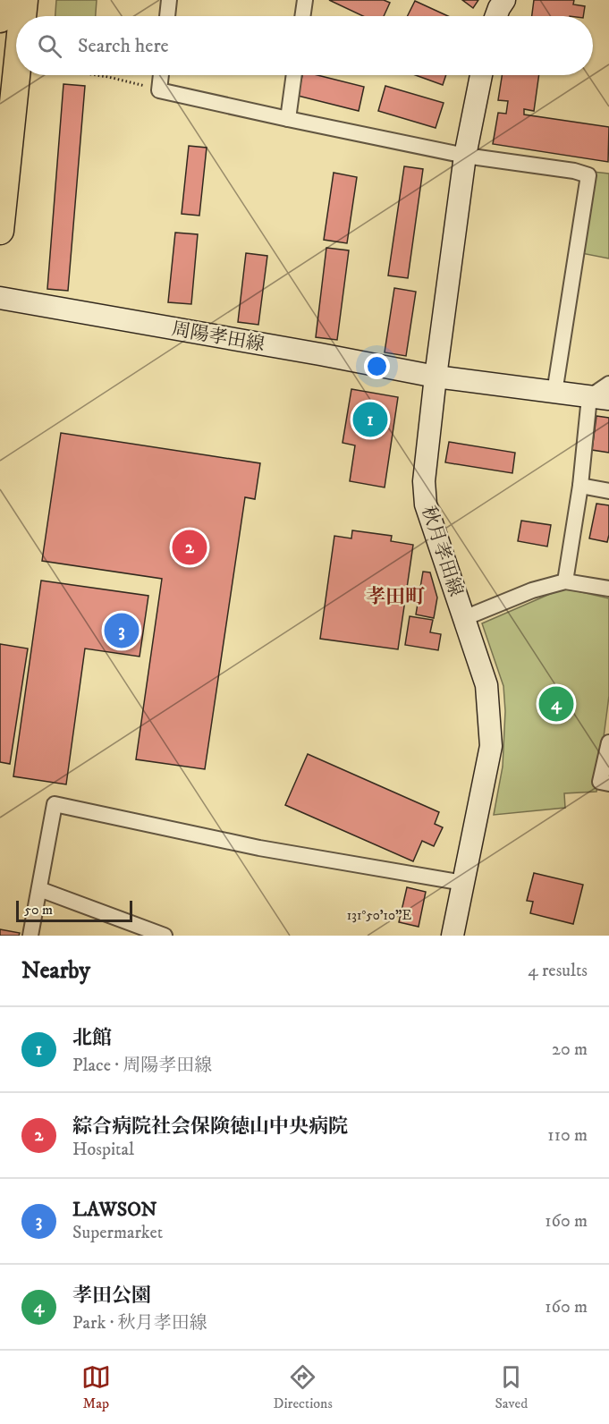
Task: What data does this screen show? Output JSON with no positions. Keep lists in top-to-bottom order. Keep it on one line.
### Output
{"streets":{"street":["周陽孝田線","秋月孝田線"]},"crossings":[["周陽孝田線","秋月孝田線"]],"districts":["孝田町"],"scale_bar":"50 m","page":{"search":"Search here","pins":["1","2","3","4"],"scale":"50 m","heading":["Nearby","4 results"],"list":[{"mark":"1","name":"北館","note":"Place · 周陽孝田線","value":"20 m"},{"mark":"2","name":"綜合病院社会保険徳山中央病院","note":"Hospital","value":"110 m"},{"mark":"3","name":"LAWSON","note":"Supermarket","value":"160 m"},{"mark":"4","name":"孝田公園","note":"Park · 秋月孝田線","value":"160 m"}],"nav":["Map","Directions","Saved"]},"coordinates":["131°50'10\"E"]}
